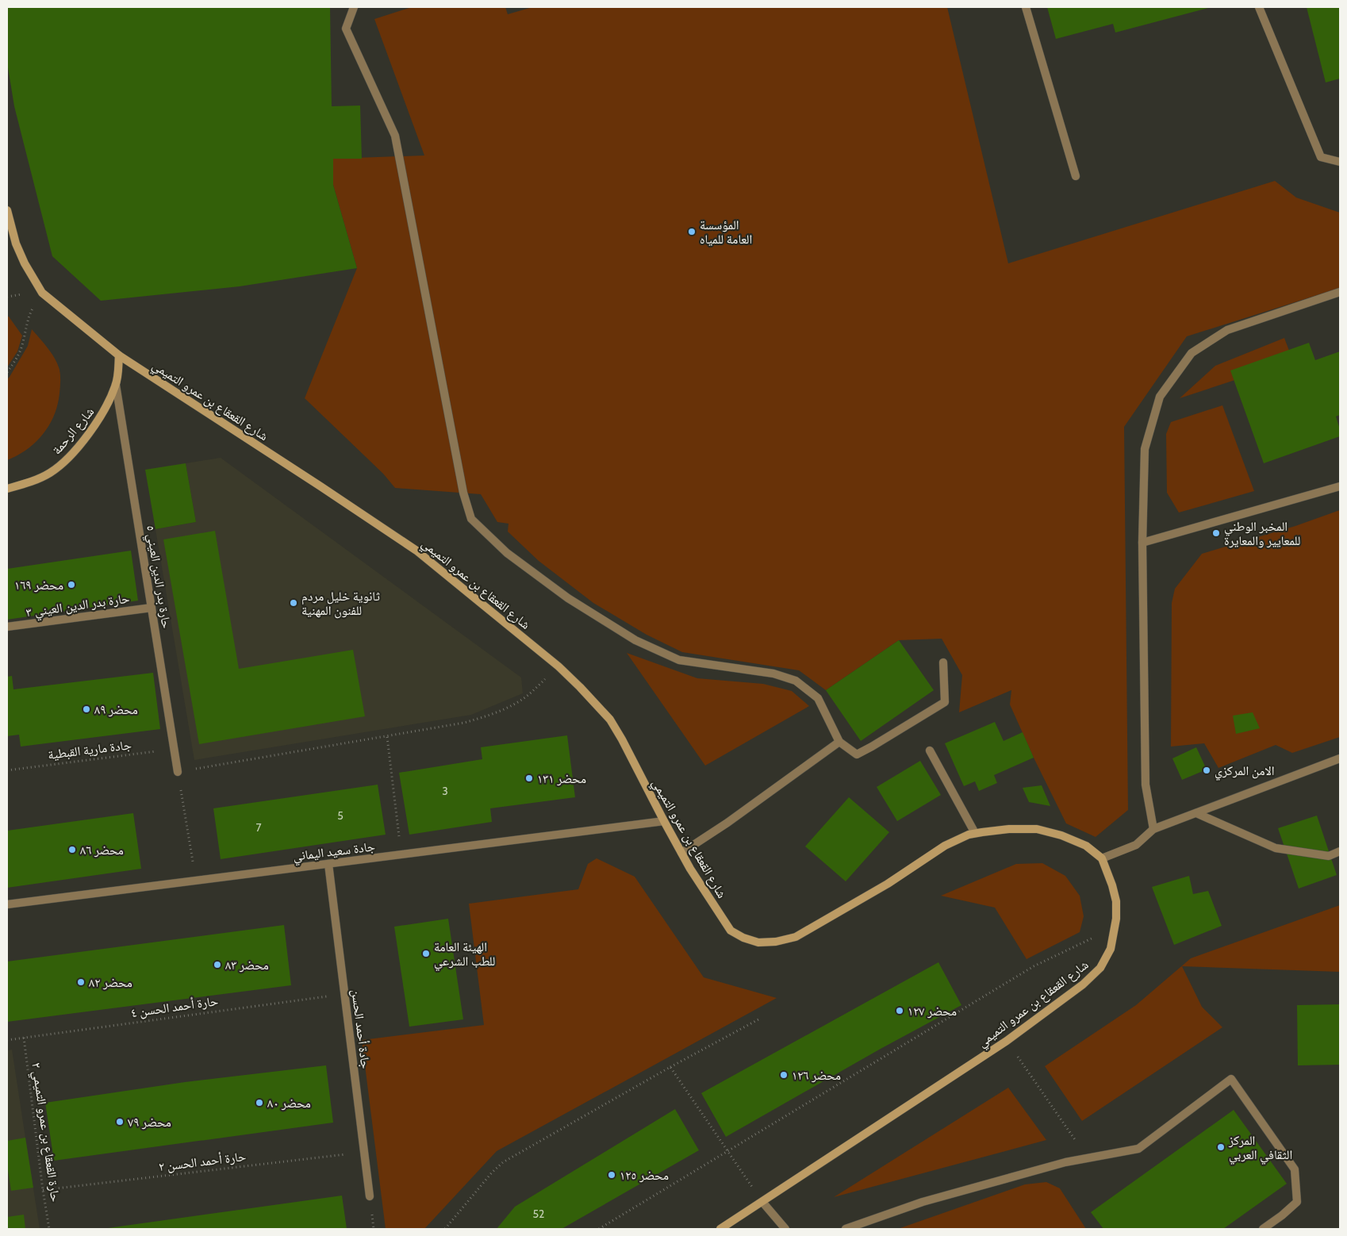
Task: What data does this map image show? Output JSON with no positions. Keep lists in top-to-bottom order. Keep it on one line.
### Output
{"streets":{"main road":["شارع القعقاع بن عمرو التميمي","شارع الرحمة"],"street":["حارة بدر الدين العيني ٥","حارة بدر الدين العيني ٣","جادة سعيد اليماني","جادة أحمد الحسن"],"path":["جادة مارية القبطية","حارة أحمد الحسن ٤","حارة القعقاع بن عمرو التميمي ٢","حارة أحمد الحسن ٢"]},"crossings":[["شارع القعقاع بن عمرو التميمي","شارع الرحمة"],["شارع القعقاع بن عمرو التميمي","جادة سعيد اليماني"],["شارع الرحمة","حارة بدر الدين العيني ٥"],["حارة بدر الدين العيني ٥","حارة بدر الدين العيني ٣"],["حارة بدر الدين العيني ٥","جادة مارية القبطية"],["جادة سعيد اليماني","جادة أحمد الحسن"],["حارة أحمد الحسن ٤","جادة أحمد الحسن"],["حارة أحمد الحسن ٤","حارة القعقاع بن عمرو التميمي ٢"],["جادة أحمد الحسن","حارة أحمد الحسن ٢"],["حارة القعقاع بن عمرو التميمي ٢","حارة أحمد الحسن ٢"]],"places":["المؤسسة العامة للمياه","المخبر الوطني للمعايير والمعايرة","محضر ١٦٩","ثانوية خليل مردم للفنون المهنية","محضر ٨٩","الامن المركزي","محضر ١٣١","محضر ٨٦","الهيئة العامة للطب الشرعي","محضر ٨٣","محضر ٨٢","محضر ١٢٧","محضر ١٢٦","محضر ٨٠","محضر ٧٩","المركز الثقافي العربي","محضر ١٢٥"],"house_numbers":["3","5","7","52"]}
